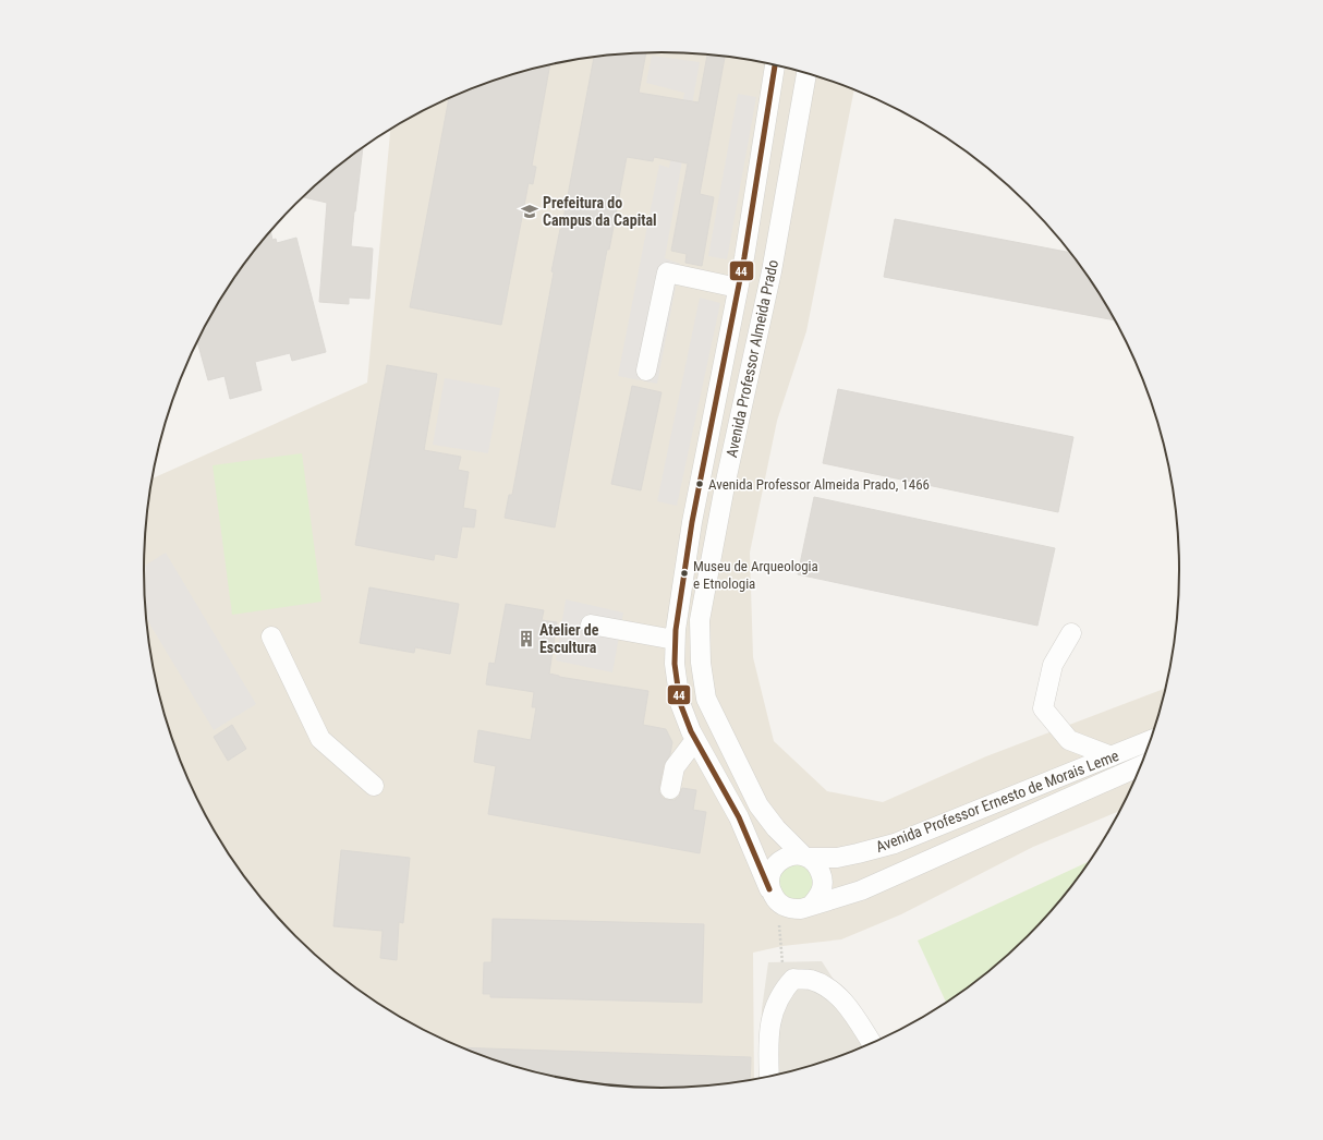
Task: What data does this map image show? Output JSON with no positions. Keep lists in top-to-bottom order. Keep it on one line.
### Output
{"streets":{"street":["Avenida Professor Almeida Prado","Avenida Professor Ernesto de Morais Leme"]},"crossings":[["Avenida Professor Almeida Prado","Avenida Professor Ernesto de Morais Leme"]],"places":{"school or university":["Prefeitura do Campus da Capital"],"other":["Avenida Professor Almeida Prado, 1466","Museu de Arqueologia e Etnologia"],"building":["Atelier de Escultura"]},"lines":["transit line 44"]}
